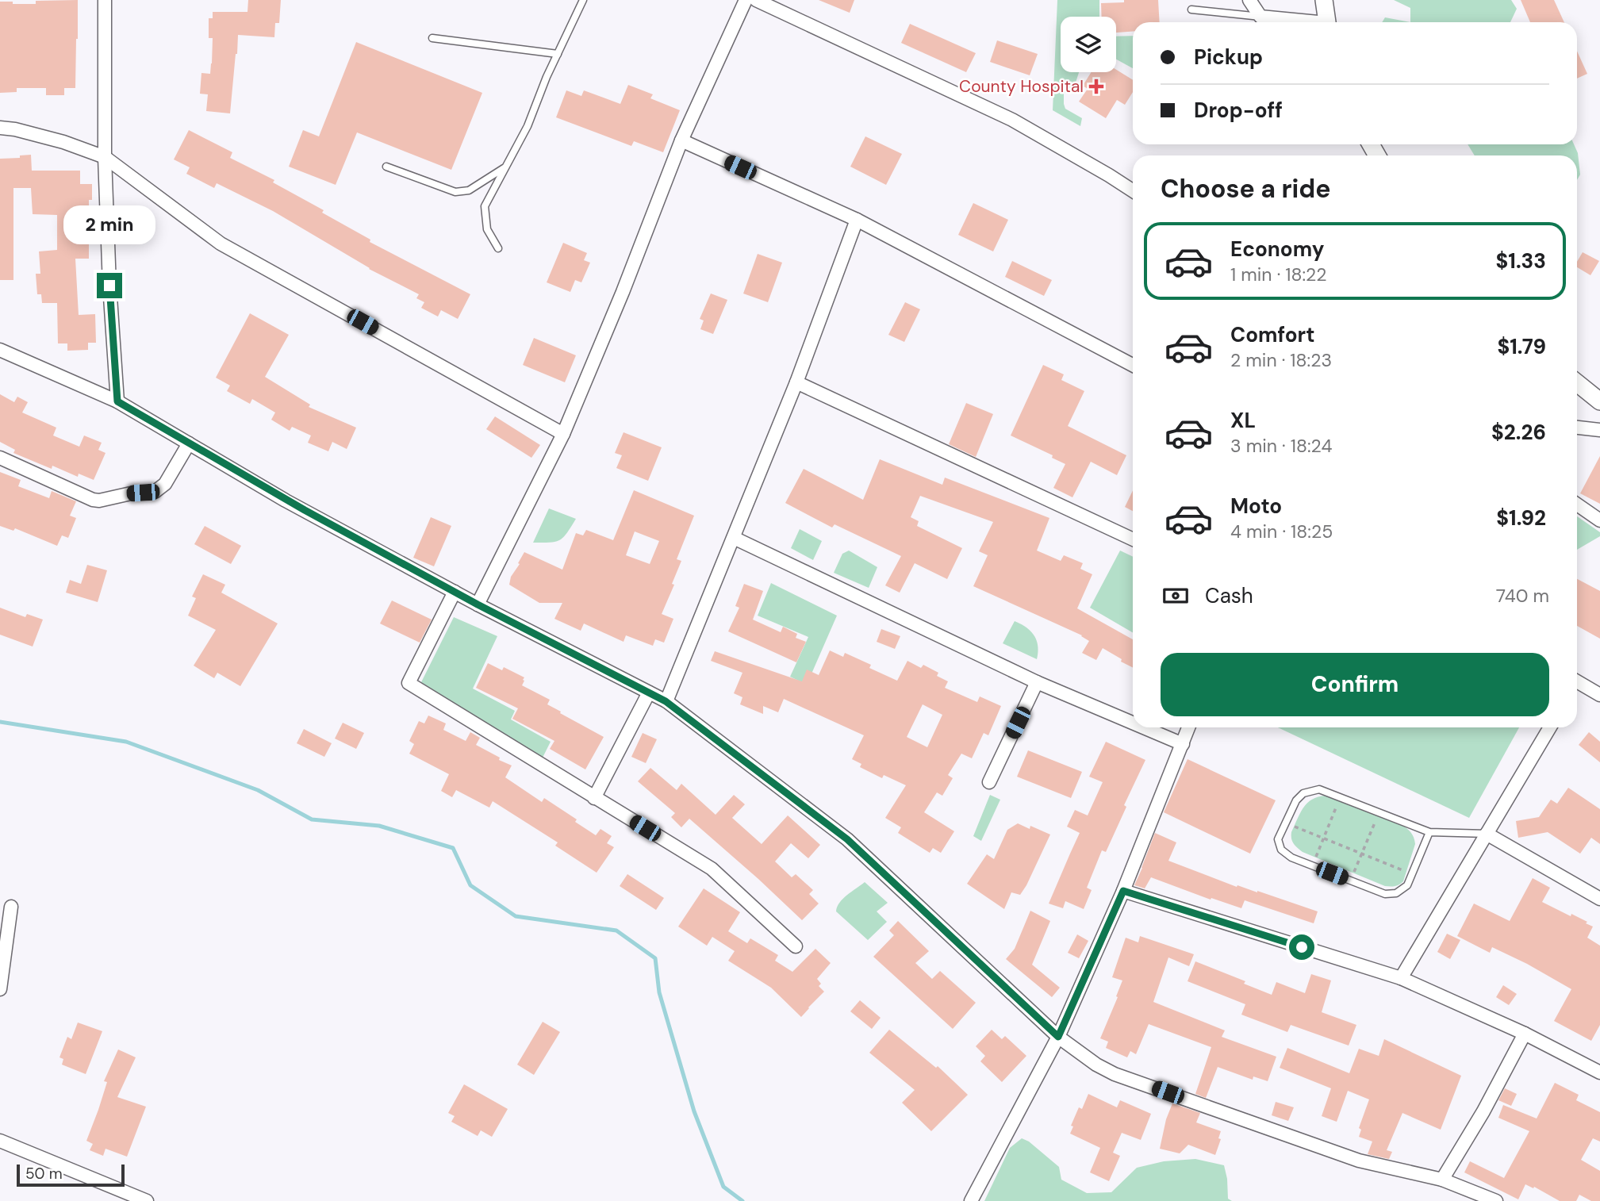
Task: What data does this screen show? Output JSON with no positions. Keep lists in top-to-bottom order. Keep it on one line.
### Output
{"places":{"health":["County Hospital"]},"scale_bar":"50 m","page":{"banner":["Pickup","Drop-off"],"heading":"Choose a ride","bubble":"2 min","list":[{"name":"Economy","note":"1 min · 18:22","value":"$1.33"},{"name":"Comfort","note":"2 min · 18:23","value":"$1.79"},{"name":"XL","note":"3 min · 18:24","value":"$2.26"},{"name":"Moto","note":"4 min · 18:25","value":"$1.92"}],"pay":["Cash","740 m"],"buttons":"Confirm","scale":"50 m"}}
